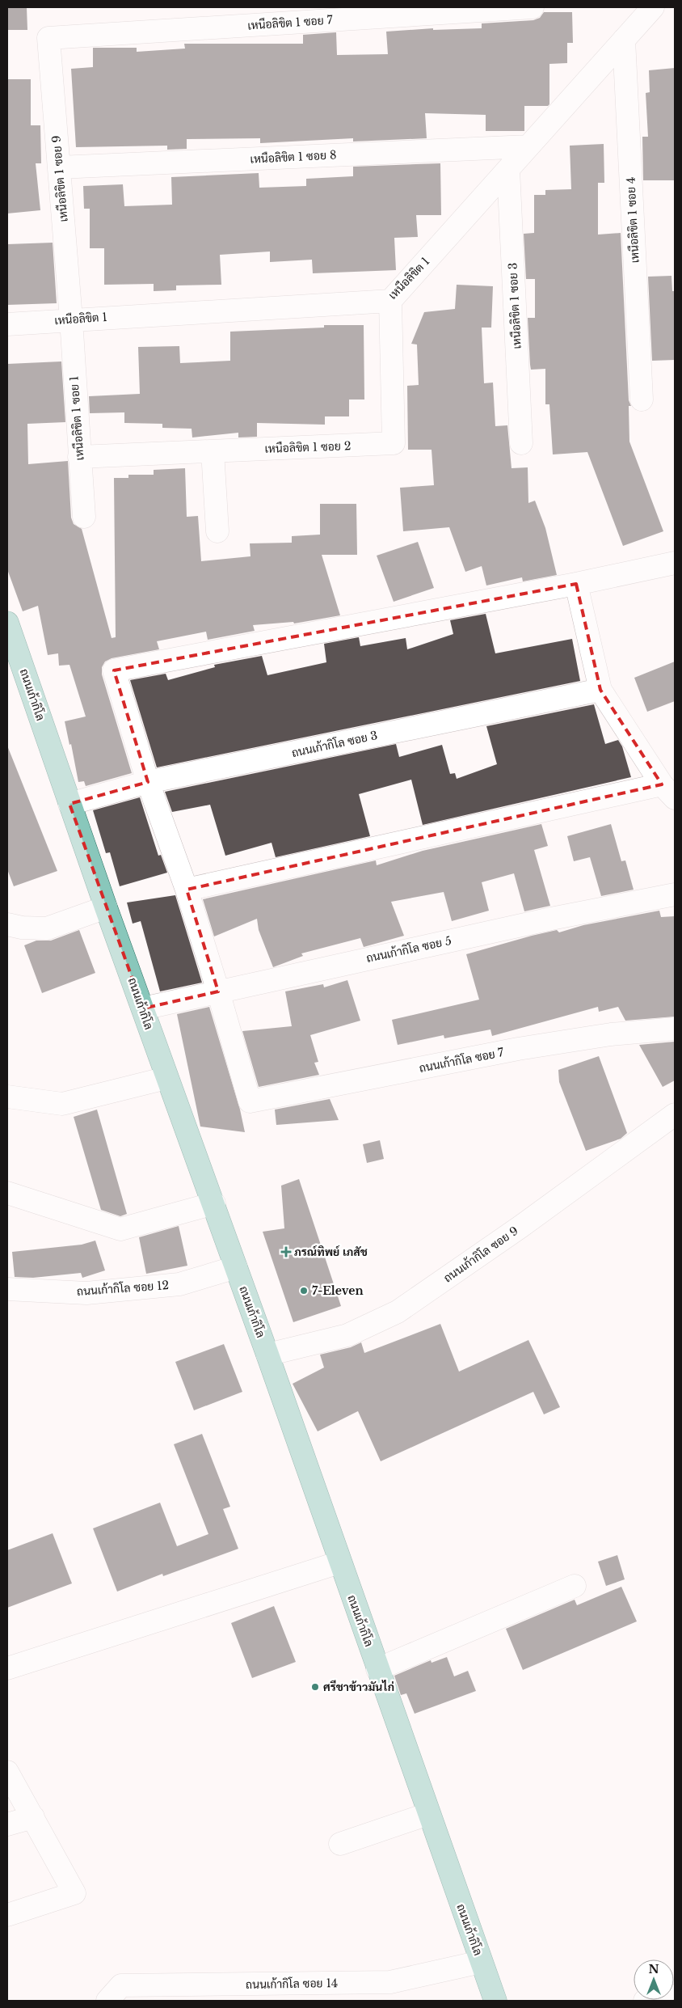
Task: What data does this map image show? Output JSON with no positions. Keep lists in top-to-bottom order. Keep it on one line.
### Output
{"streets":{"main road":["ถนนเก้ากิโล"],"street":["เหนือลิขิต 1 ซอย 7","เหนือลิขิต 1 ซอย 8","เหนือลิขิต 1 ซอย 9","เหนือลิขิต 1 ซอย 4","เหนือลิขิต 1","เหนือลิขิต 1 ซอย 3","เหนือลิขิต 1 ซอย 1","เหนือลิขิต 1 ซอย 2","ถนนเก้ากิโล ซอย 3","ถนนเก้ากิโล ซอย 5","ถนนเก้ากิโล ซอย 7","ถนนเก้ากิโล ซอย 9","ถนนเก้ากิโล ซอย 12","ถนนเก้ากิโล ซอย 14"]},"crossings":[["เหนือลิขิต 1 ซอย 7","เหนือลิขิต 1 ซอย 9"],["เหนือลิขิต 1 ซอย 8","เหนือลิขิต 1 ซอย 9"],["เหนือลิขิต 1 ซอย 8","เหนือลิขิต 1"],["เหนือลิขิต 1 ซอย 9","เหนือลิขิต 1"],["เหนือลิขิต 1 ซอย 9","เหนือลิขิต 1 ซอย 1"],["เหนือลิขิต 1 ซอย 4","เหนือลิขิต 1"],["เหนือลิขิต 1","เหนือลิขิต 1 ซอย 3"],["เหนือลิขิต 1","เหนือลิขิต 1 ซอย 1"],["เหนือลิขิต 1","เหนือลิขิต 1 ซอย 2"],["เหนือลิขิต 1 ซอย 1","เหนือลิขิต 1 ซอย 2"],["ถนนเก้ากิโล","ถนนเก้ากิโล ซอย 3"],["ถนนเก้ากิโล","ถนนเก้ากิโล ซอย 5"],["ถนนเก้ากิโล","ถนนเก้ากิโล ซอย 9"],["ถนนเก้ากิโล","ถนนเก้ากิโล ซอย 12"],["ถนนเก้ากิโล","ถนนเก้ากิโล ซอย 14"],["ถนนเก้ากิโล ซอย 5","ถนนเก้ากิโล ซอย 7"]],"places":{"health":["ภรณ์ทิพย์ เภสัช"],"other":["7-Eleven","ศรีชาข้าวมันไก่"]},"north":"top"}
